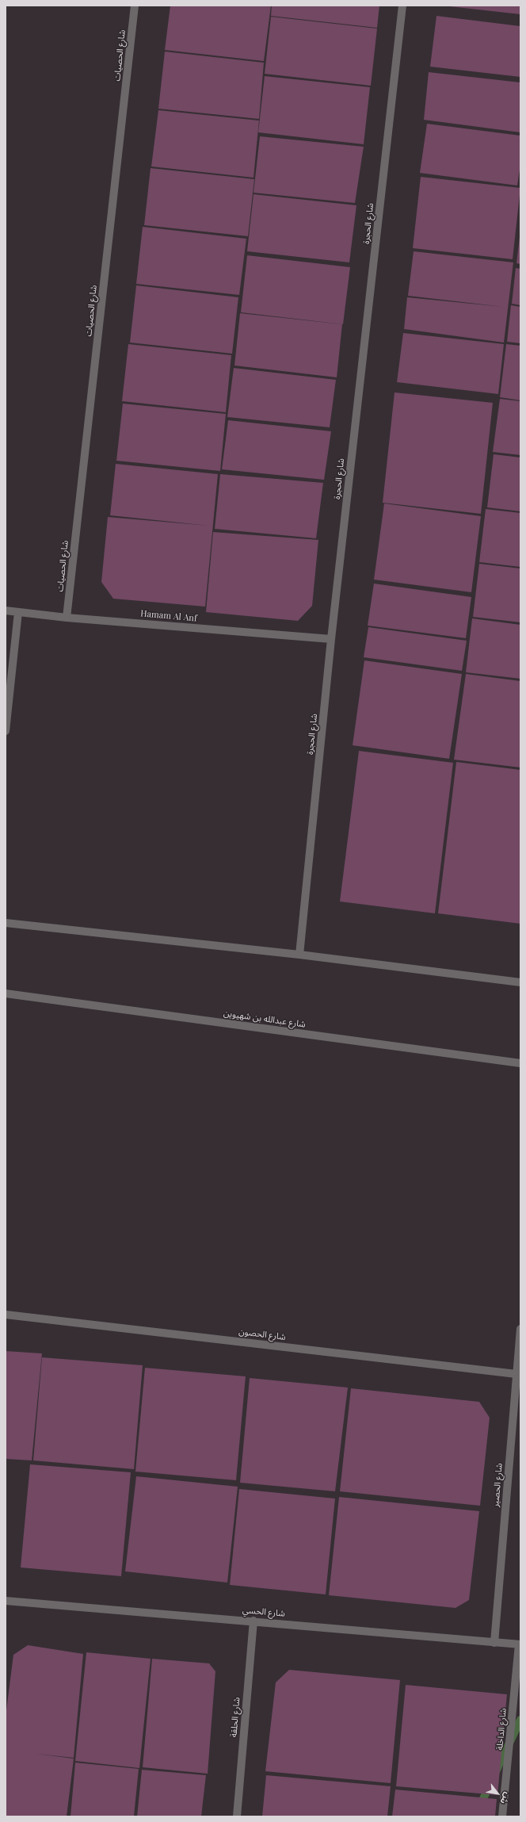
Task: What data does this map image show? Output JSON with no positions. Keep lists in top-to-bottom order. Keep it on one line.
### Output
{"streets":{"street":["شارع الحصيات","شارع الحجرة","Hamam Al Anf","شارع عبدالله بن شهيوين","شارع الحصون","شارع الحصير","شارع الحسي","شارع الحلقة","شارع الداخلة"]},"crossings":[["شارع الحصيات","Hamam Al Anf"],["شارع الحجرة","Hamam Al Anf"],["شارع الحصون","شارع الحصير"],["شارع الحصير","شارع الحسي"],["شارع الحسي","شارع الحلقة"],["شارع الحسي","شارع الداخلة"]],"north":"bottom right"}
